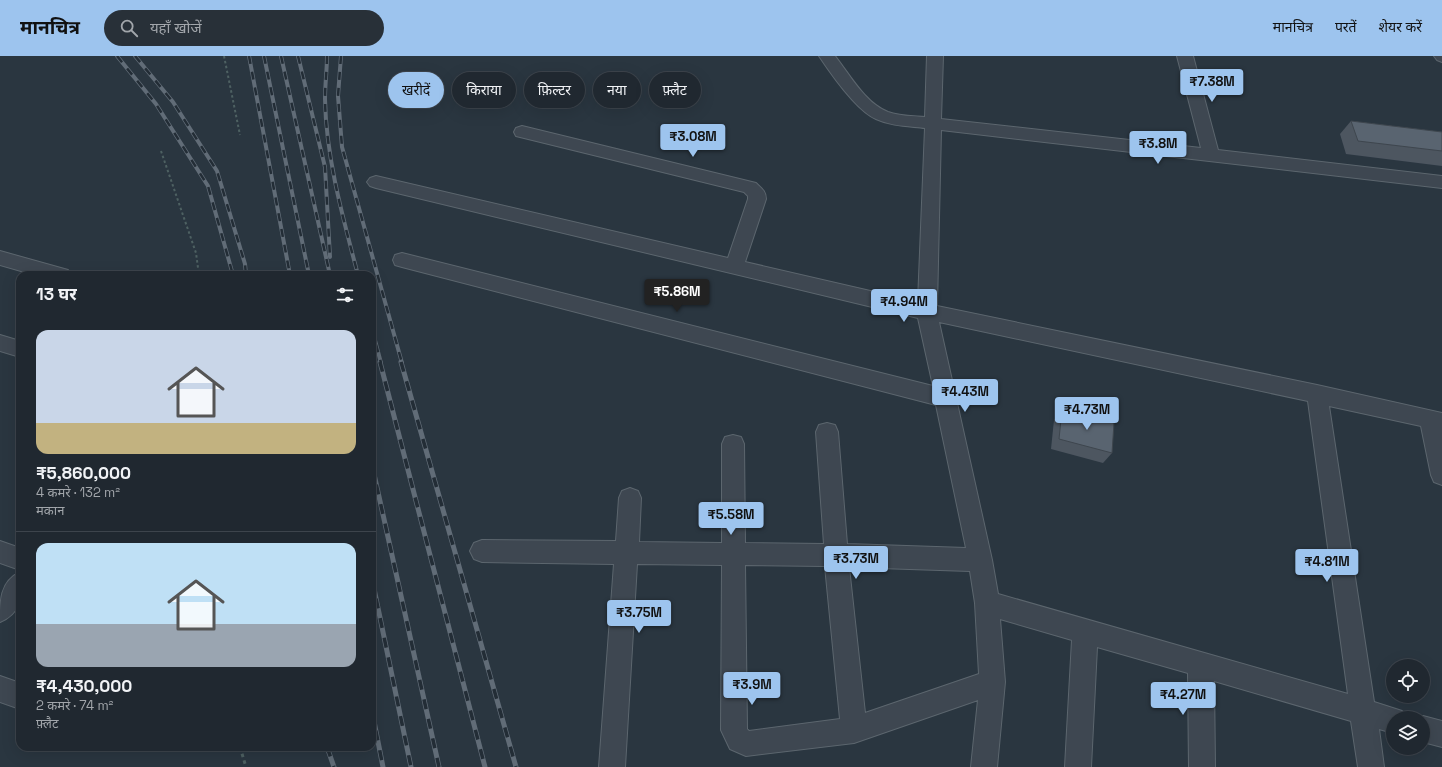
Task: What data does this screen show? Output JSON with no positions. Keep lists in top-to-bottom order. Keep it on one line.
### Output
{"page":{"header":"मानचित्र","search":"यहाँ खोजें","nav":["मानचित्र","परतें","शेयर करें"],"price":["₹7.38M","₹3.08M","₹3.8M","₹5.86M","₹4.94M","₹4.43M","₹4.73M","₹5.58M","₹3.73M","₹4.81M","₹3.75M","₹3.9M","₹4.27M"],"chip":["खरीदें","किराया","फ़िल्टर","नया","फ़्लैट"],"heading":"13 घर","list":[{"name":"₹5,860,000","note":"4 कमरे · 132 m² · मकान"},{"name":"₹4,430,000","note":"2 कमरे · 74 m² · फ़्लैट"}]}}
